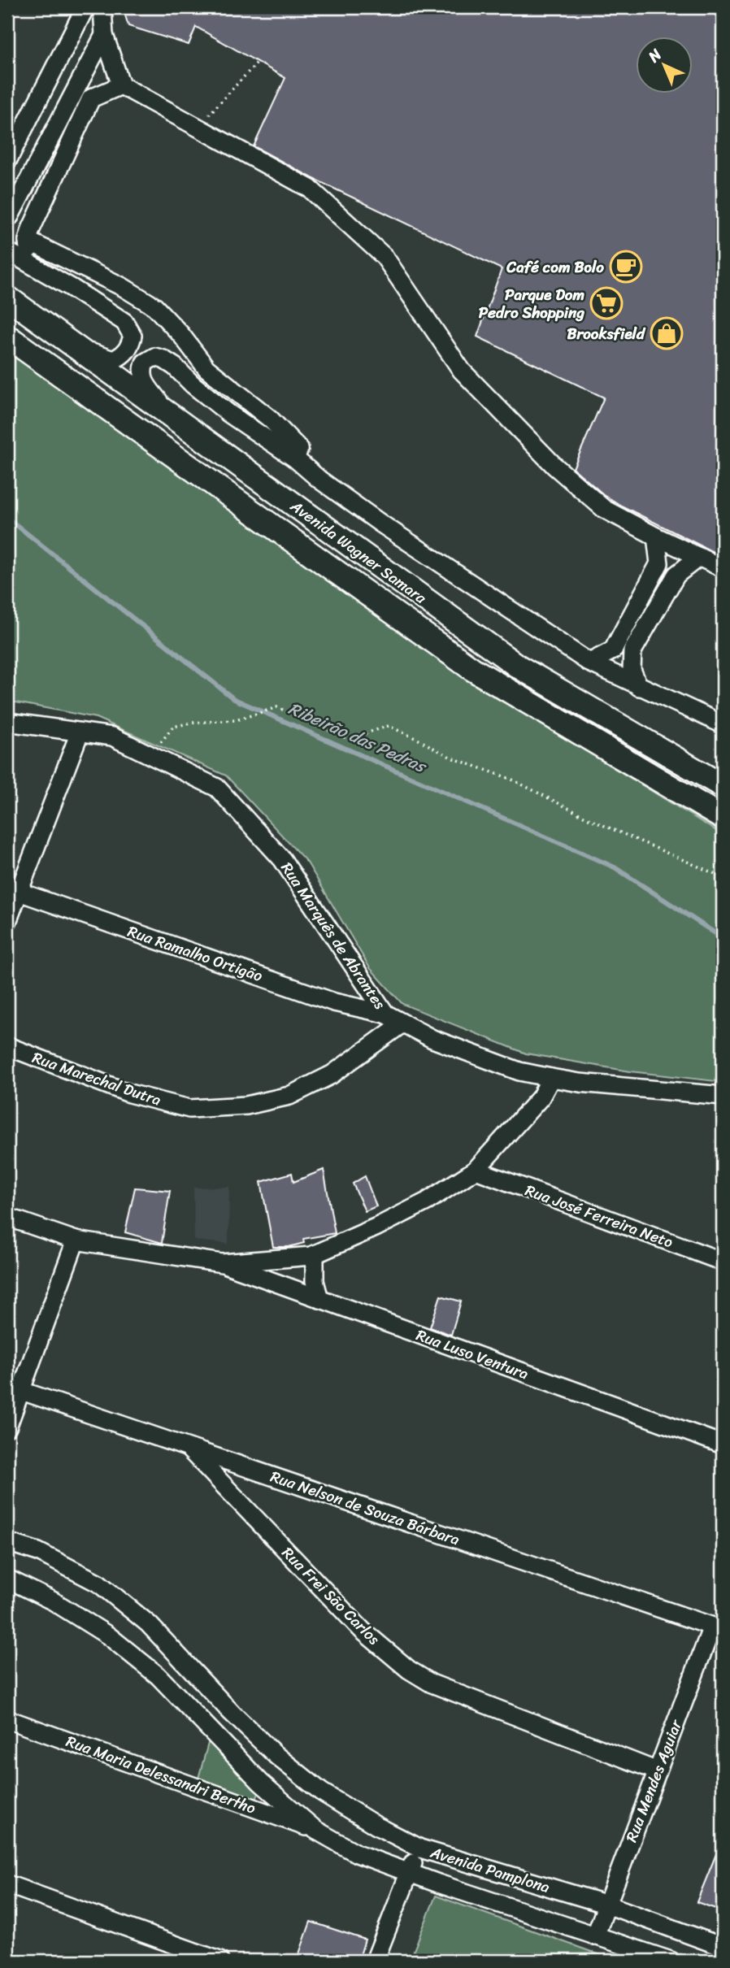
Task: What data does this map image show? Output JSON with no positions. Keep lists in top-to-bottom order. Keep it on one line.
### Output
{"streets":{"main road":["Avenida Wagner Samara"],"street":["Rua Marquês de Abrantes","Rua Ramalho Ortigão","Rua Marechal Dutra","Rua José Ferreira Neto","Rua Luso Ventura","Rua Nelson de Souza Bárbara","Rua Frei São Carlos","Rua Maria Delessandri Bertho","Rua Mendes Aguiar","Avenida Pamplona"]},"crossings":[["Rua Marquês de Abrantes","Rua Ramalho Ortigão"],["Rua Marquês de Abrantes","Rua Marechal Dutra"],["Rua Nelson de Souza Bárbara","Rua Frei São Carlos"],["Rua Nelson de Souza Bárbara","Rua Mendes Aguiar"],["Rua Frei São Carlos","Rua Mendes Aguiar"],["Rua Maria Delessandri Bertho","Avenida Pamplona"],["Rua Mendes Aguiar","Avenida Pamplona"]],"water":["Ribeirão das Pedras"],"places":{"cafe":["Café com Bolo"],"supermarket":["Parque Dom Pedro Shopping"],"shop":["Brooksfield"]},"north":"top left"}
